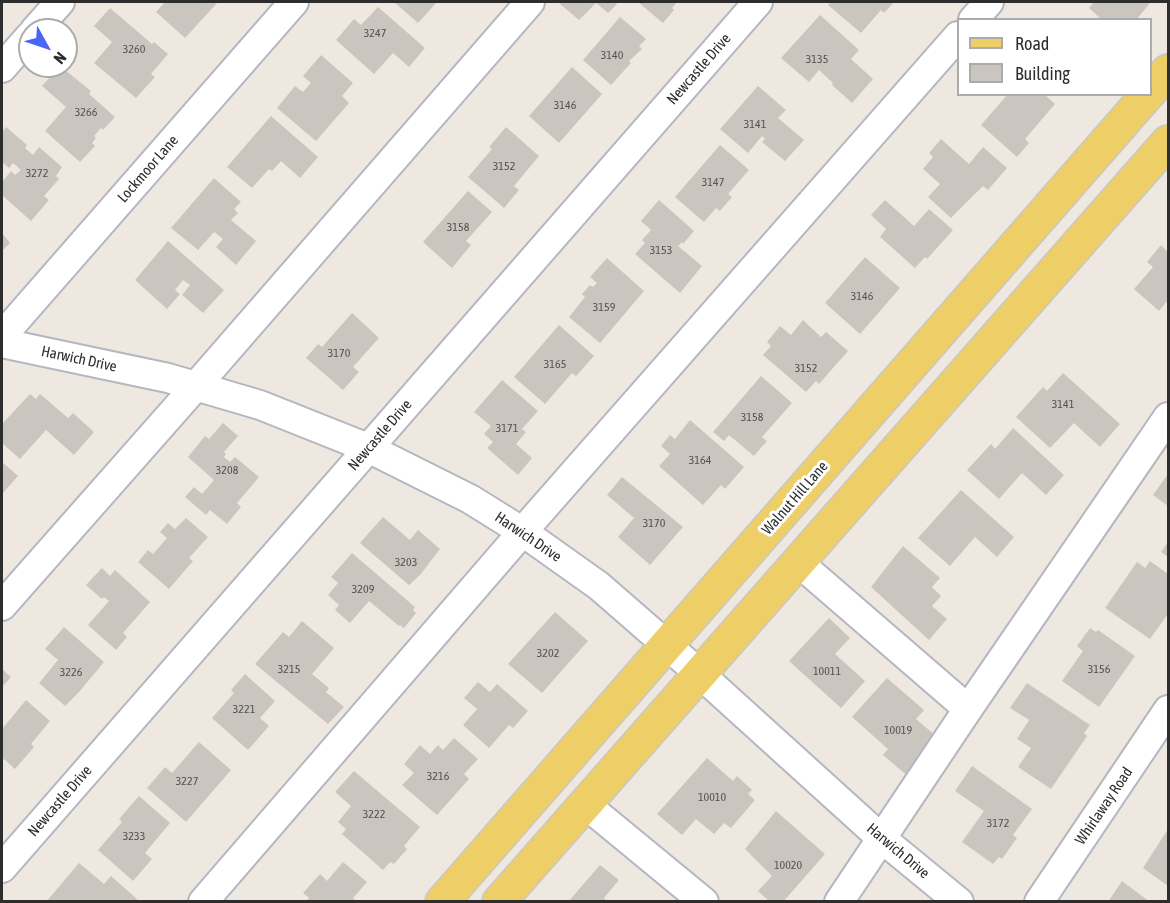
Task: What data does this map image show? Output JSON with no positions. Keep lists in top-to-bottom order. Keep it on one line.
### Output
{"streets":{"main road":["Walnut Hill Lane"],"street":["Newcastle Drive","Lockmoor Lane","Harwich Drive","Whirlaway Road"]},"crossings":[["Newcastle Drive","Harwich Drive"],["Harwich Drive","Walnut Hill Lane"]],"house_numbers":["3247","3260","3140","3135","3146","3266","3141","3152","3272","3147","3158","3153","3146","3159","3170","3165","3152","3141","3158","3171","3164","3208","3170","3203","3209","3202","3215","3156","10011","3226","3221","10019","3216","3227","10010","3222","3172","3233","10020"],"legend":["Road","Building"],"north":"bottom right"}
